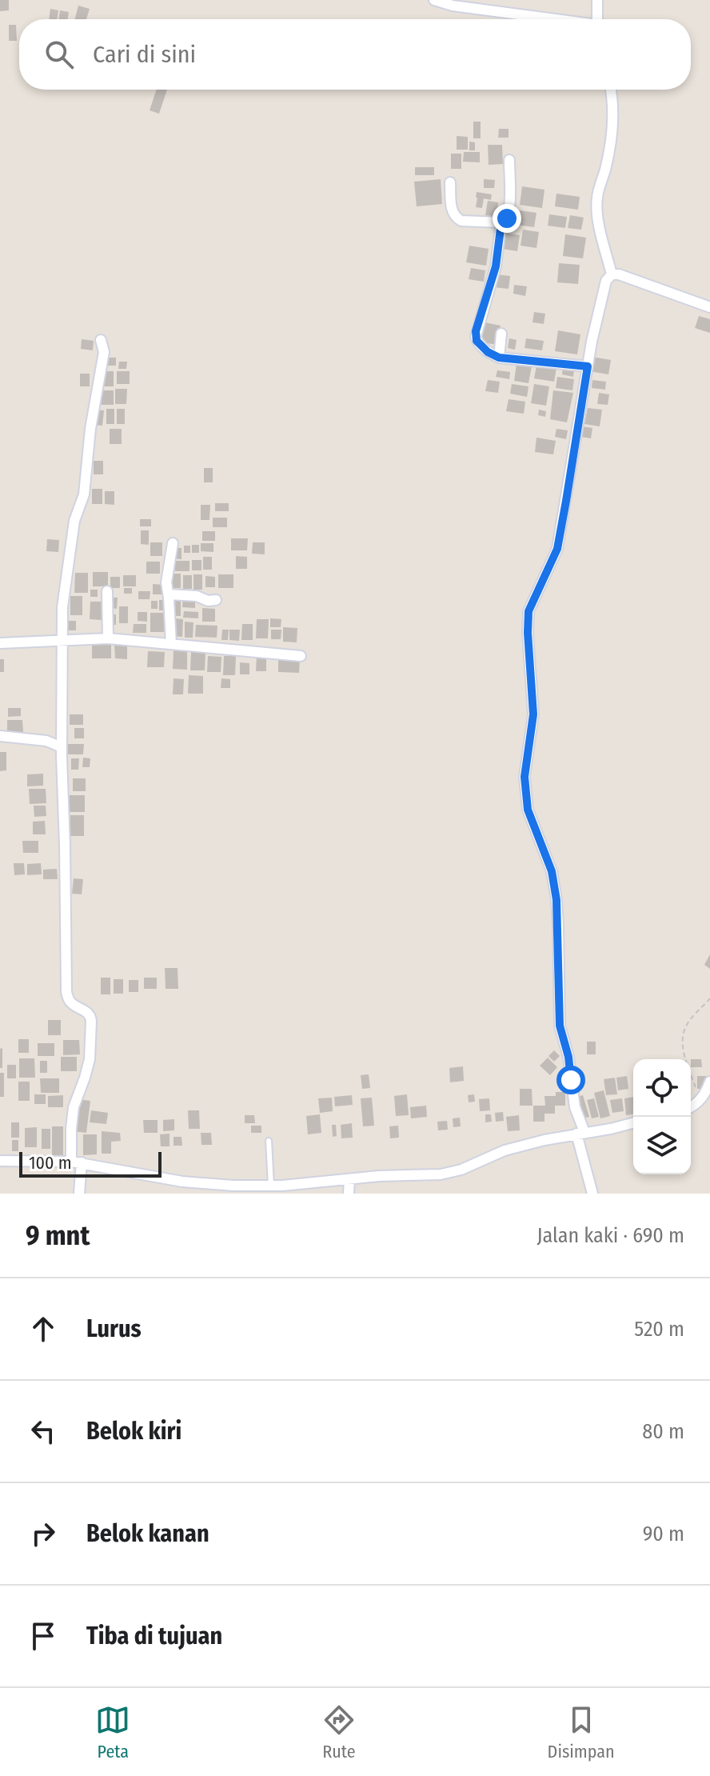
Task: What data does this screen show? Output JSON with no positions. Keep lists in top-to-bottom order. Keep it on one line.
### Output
{"scale_bar":"100 m","page":{"search":"Cari di sini","scale":"100 m","heading":["9 mnt","Jalan kaki · 690 m"],"list":[["Lurus","520 m"],["Belok kiri","80 m"],["Belok kanan","90 m"],"Tiba di tujuan"],"nav":["Peta","Rute","Disimpan"]}}
